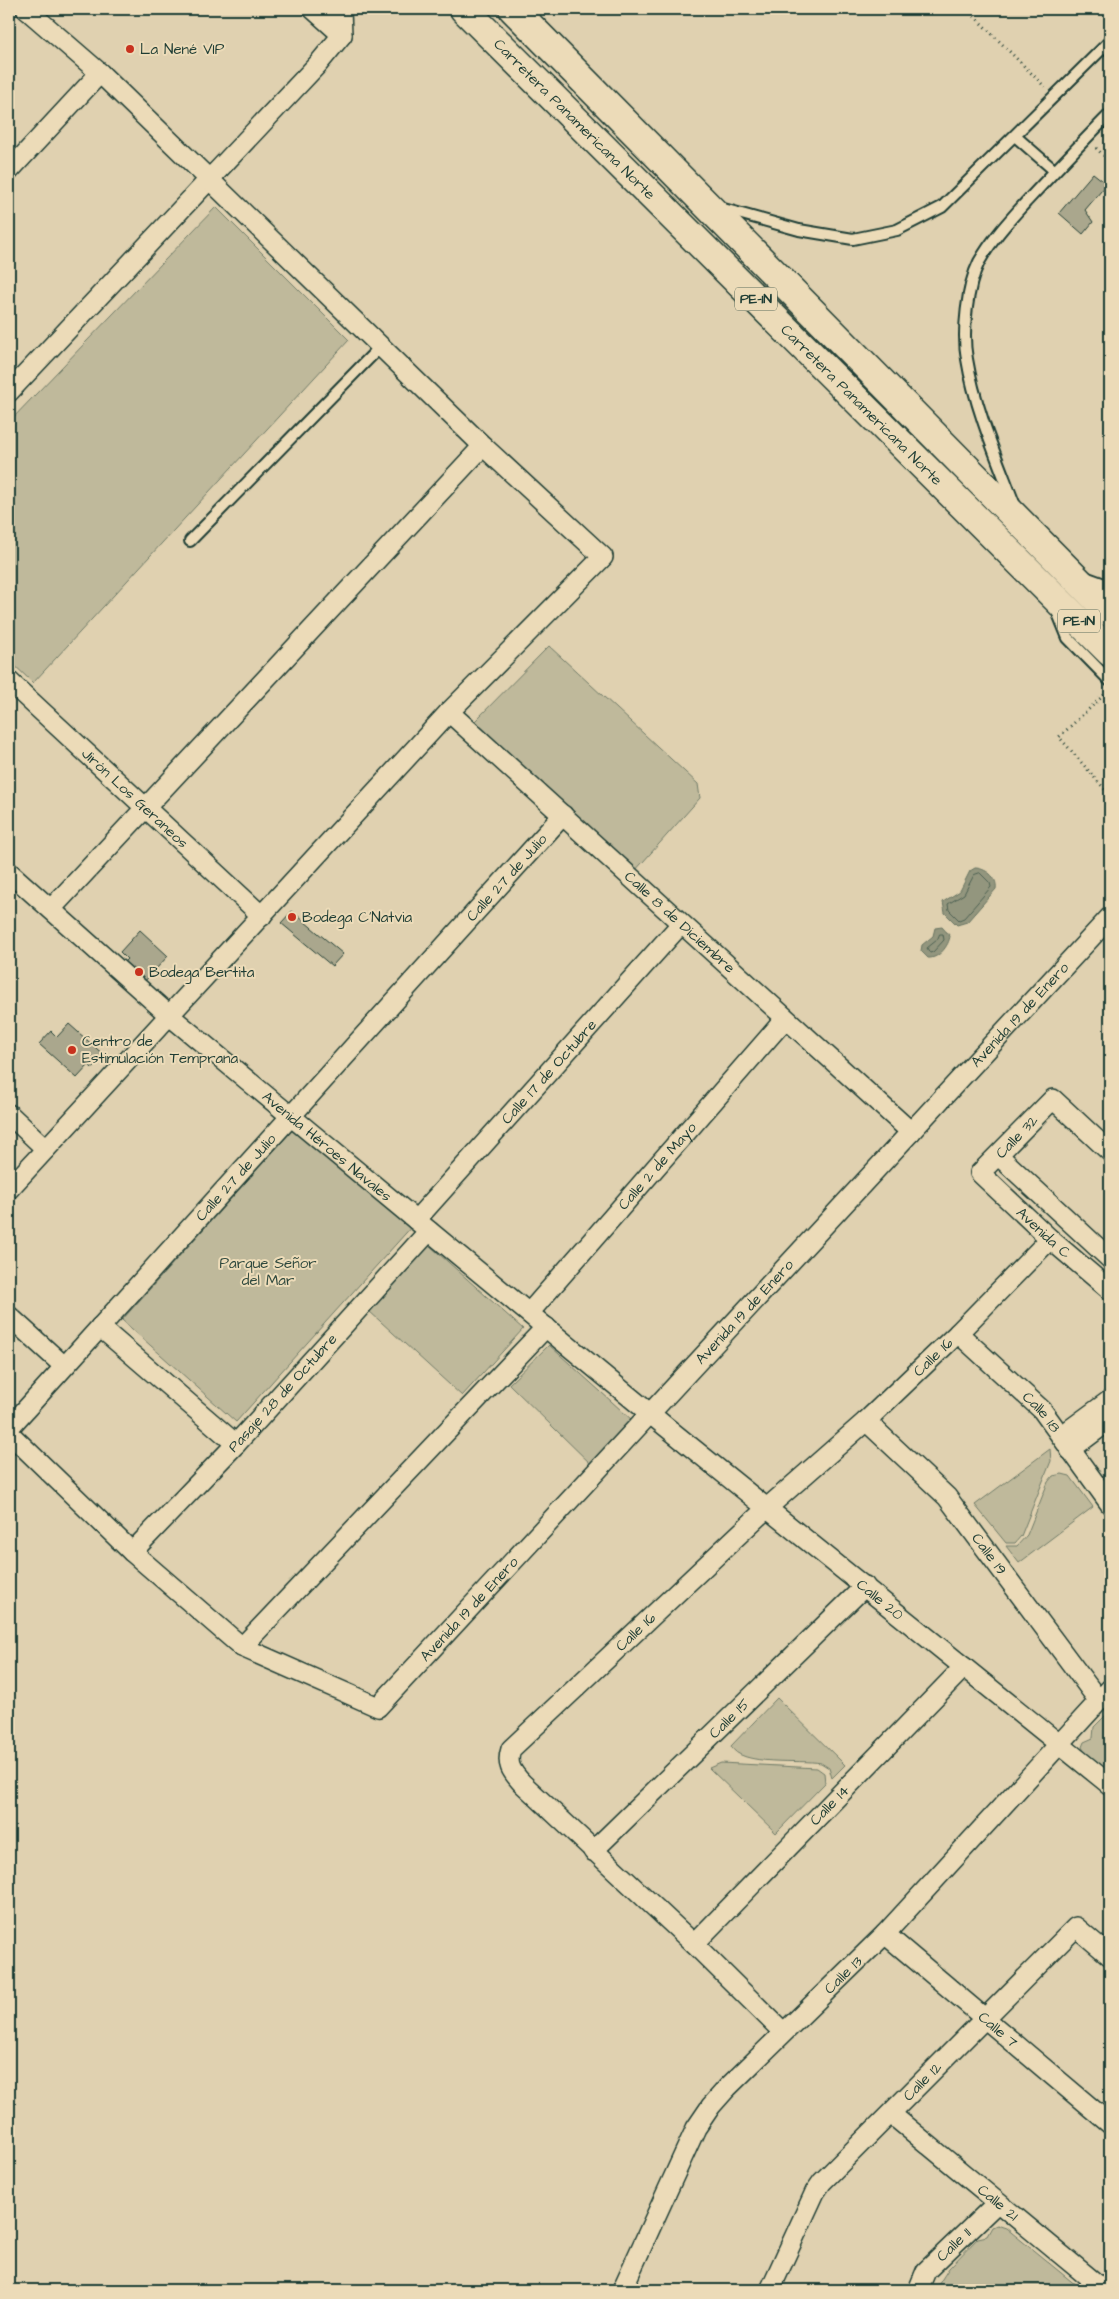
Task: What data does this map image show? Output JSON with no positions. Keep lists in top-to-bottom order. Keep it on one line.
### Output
{"streets":{"highway":["Carretera Panamericana Norte","PE-1N"],"street":["Jirón Los Geraneos","Calle 27 de Julio","Calle 8 de Diciembre","Avenida 19 de Enero","Calle 17 de Octubre","Calle 32","Avenida Héroes Navales","Calle 2 de Mayo","Avenida C","Calle 16","Pasaje 28 de Octubre","Calle 18","Calle 19","Calle 20","Calle 15","Calle 14","Calle 13","Calle 7","Calle 12","Calle 21","Calle 11"]},"crossings":[["Calle 27 de Julio","Calle 8 de Diciembre"],["Calle 27 de Julio","Avenida Héroes Navales"],["Calle 8 de Diciembre","Avenida 19 de Enero"],["Calle 8 de Diciembre","Calle 17 de Octubre"],["Calle 8 de Diciembre","Calle 2 de Mayo"],["Avenida 19 de Enero","Avenida Héroes Navales"],["Avenida 19 de Enero","Calle 20"],["Calle 17 de Octubre","Avenida Héroes Navales"],["Calle 17 de Octubre","Pasaje 28 de Octubre"],["Calle 32","Avenida C"],["Avenida Héroes Navales","Calle 2 de Mayo"],["Avenida Héroes Navales","Pasaje 28 de Octubre"],["Avenida Héroes Navales","Calle 20"],["Avenida C","Calle 16"],["Calle 16","Calle 18"],["Calle 16","Calle 19"],["Calle 16","Calle 20"],["Calle 16","Calle 15"],["Calle 16","Calle 14"],["Calle 16","Calle 13"],["Calle 19","Calle 13"],["Calle 20","Calle 15"],["Calle 20","Calle 14"],["Calle 20","Calle 13"],["Calle 13","Calle 7"],["Calle 7","Calle 12"],["Calle 12","Calle 21"],["Calle 21","Calle 11"]],"parks":["Parque Señor del Mar"],"places":["La Nené VIP","Bodega C'Natvia","Bodega Bertita","Centro de Estimulación Temprana"]}
